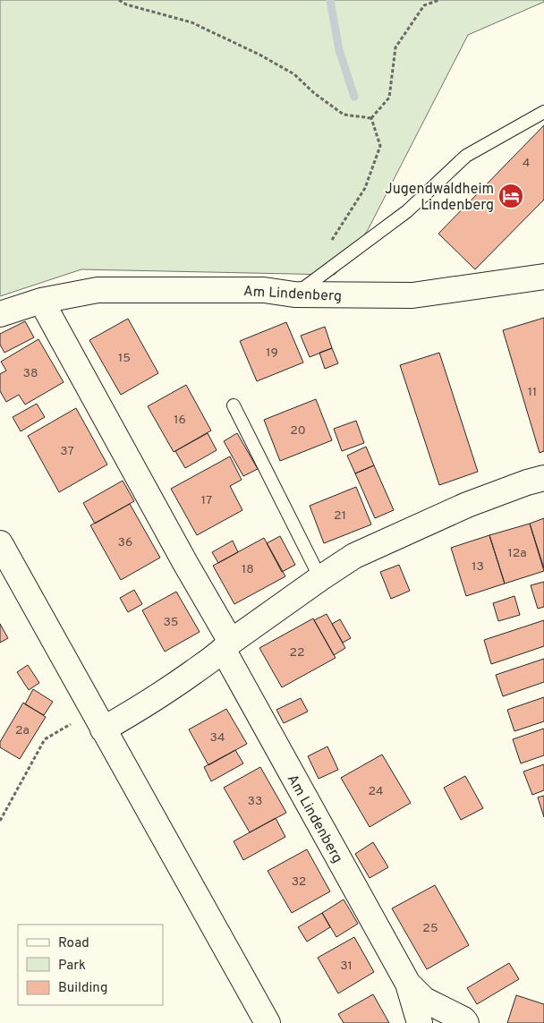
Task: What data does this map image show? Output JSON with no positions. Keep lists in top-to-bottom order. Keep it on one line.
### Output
{"streets":{"street":["Am Lindenberg"]},"places":{"hotel":["Jugendwaldheim Lindenberg"]},"house_numbers":["4","19","15","38","11","16","20","37","17","21","36","12a","13","18","35","22","2a","34","24","33","32","25","31"],"legend":["Road","Park","Building"]}
